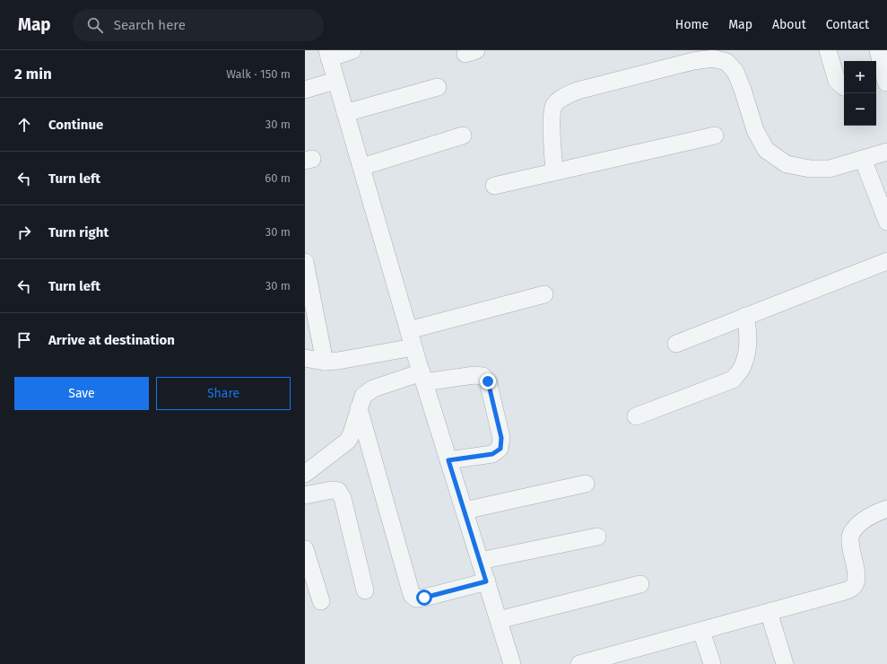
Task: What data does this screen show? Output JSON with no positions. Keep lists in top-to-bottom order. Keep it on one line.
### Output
{"page":{"header":"Map","search":"Search here","nav":["Home","Map","About","Contact"],"heading":["2 min","Walk · 150 m"],"map_buttons":["+","−"],"list":[["Continue","30 m"],["Turn left","60 m"],["Turn right","30 m"],["Turn left","30 m"],"Arrive at destination"],"buttons":["Save","Share"]}}
